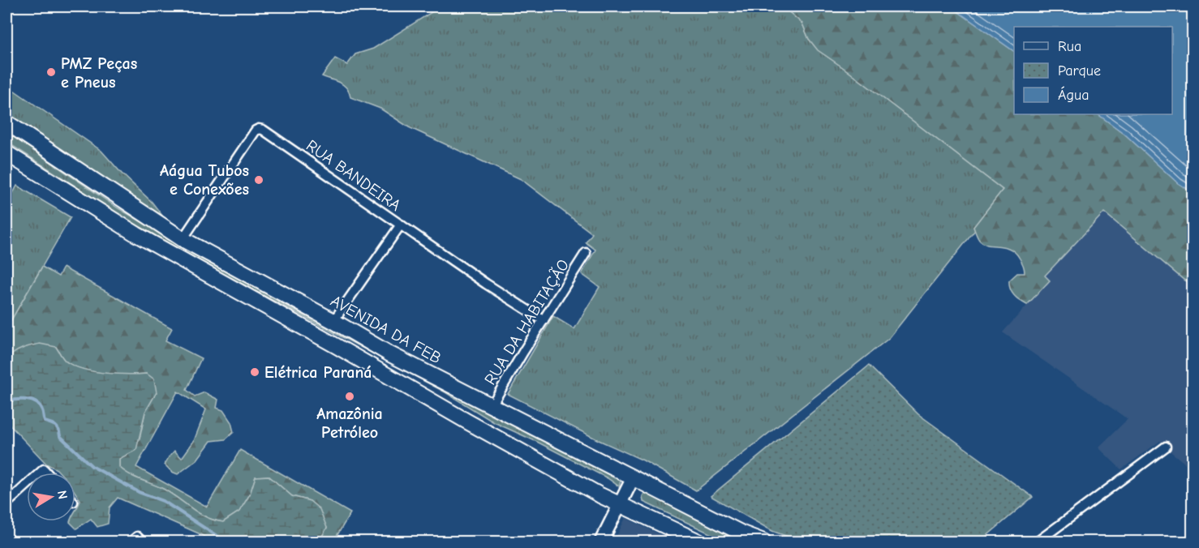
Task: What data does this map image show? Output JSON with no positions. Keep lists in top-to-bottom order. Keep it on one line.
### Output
{"streets":{"main road":["AVENIDA DA FEB"],"street":["RUA BANDEIRA","RUA DA HABITAÇÃO"]},"crossings":[["RUA BANDEIRA","RUA DA HABITAÇÃO"],["RUA BANDEIRA","AVENIDA DA FEB"],["RUA DA HABITAÇÃO","AVENIDA DA FEB"]],"places":["PMZ Peças e Pneus","Aágua Tubos e Conexões","Elétrica Paraná","Amazônia Petróleo"],"legend":["Rua","Parque","Água"],"north":"right"}
